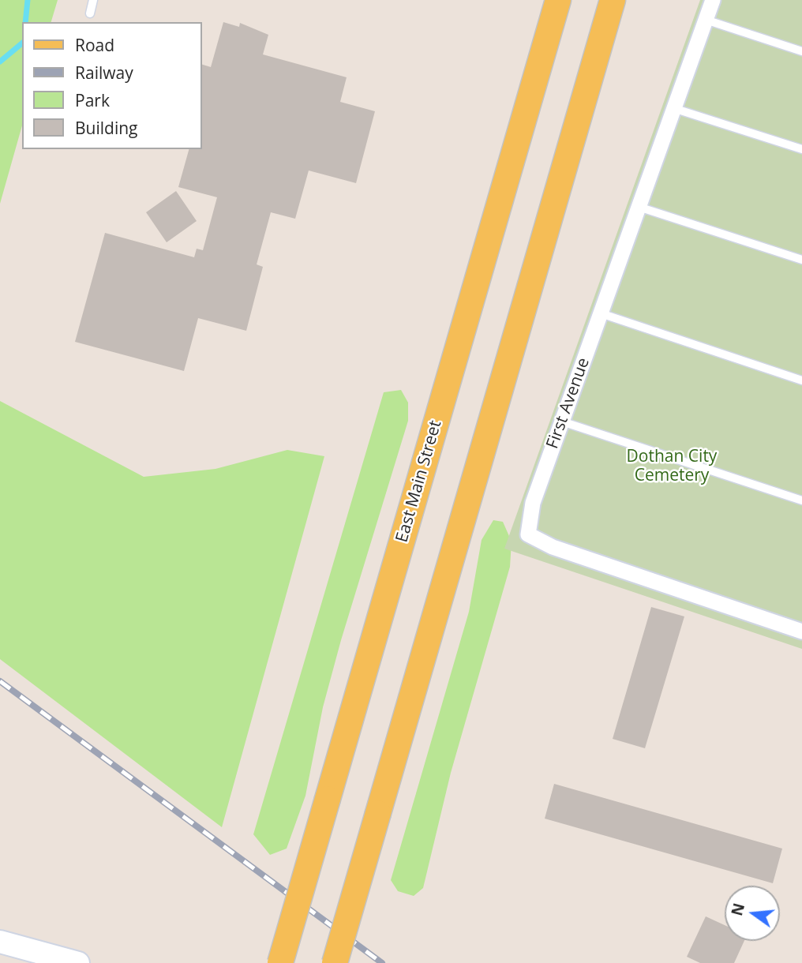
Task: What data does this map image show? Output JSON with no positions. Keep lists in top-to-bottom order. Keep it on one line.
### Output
{"streets":{"main road":["East Main Street"],"street":["First Avenue"]},"parks":["Dothan City Cemetery"],"legend":["Road","Railway","Park","Building"],"north":"left"}
